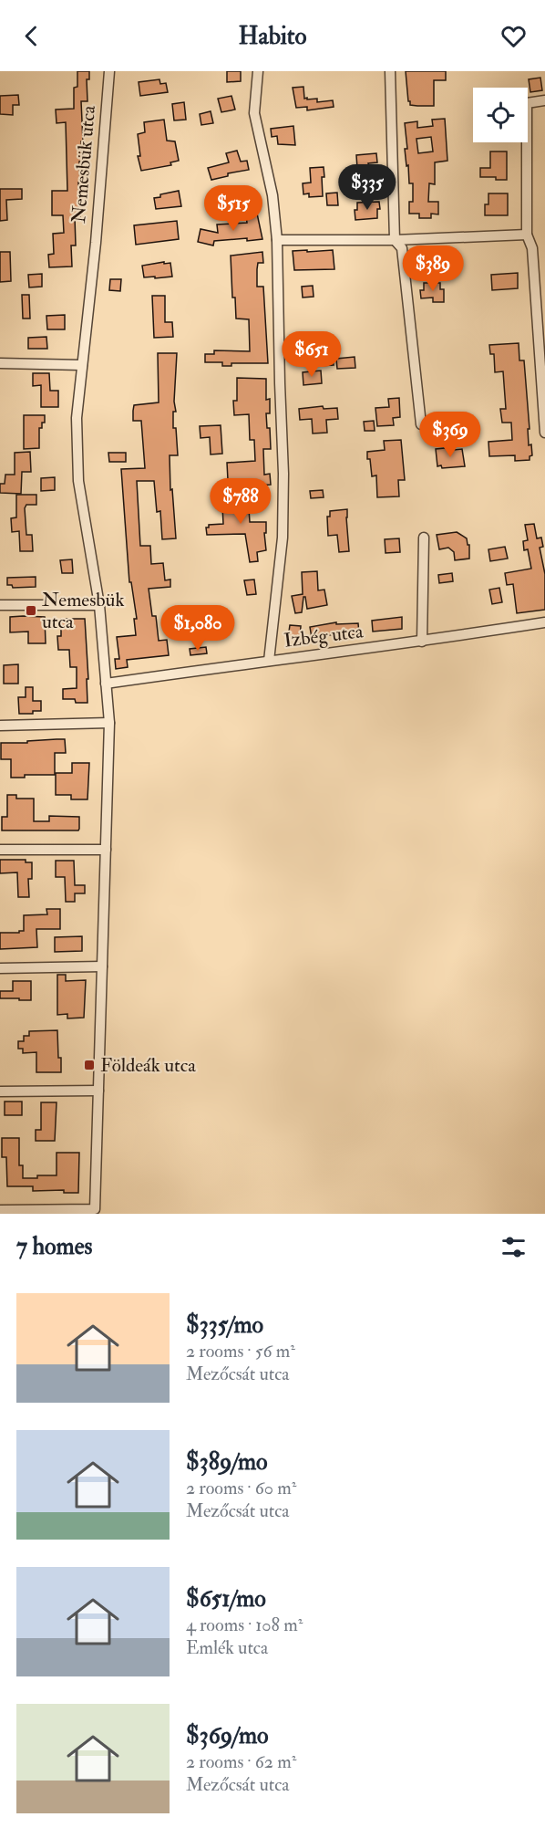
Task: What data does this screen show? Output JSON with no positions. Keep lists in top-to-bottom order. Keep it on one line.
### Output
{"streets":{"street":["Nemesbük utca","Izbég utca"]},"crossings":[["Nemesbük utca","Izbég utca"]],"places":{"transit":["Nemesbük utca","Földeák utca"]},"page":{"header":"Habito","price":["$335","$515","$389","$651","$369","$788","$1,080"],"heading":"7 homes","list":[{"name":"$335/mo","note":"2 rooms · 56 m² · Mezőcsát utca"},{"name":"$389/mo","note":"2 rooms · 60 m² · Mezőcsát utca"},{"name":"$651/mo","note":"4 rooms · 108 m² · Emlék utca"},{"name":"$369/mo","note":"2 rooms · 62 m² · Mezőcsát utca"}]}}
